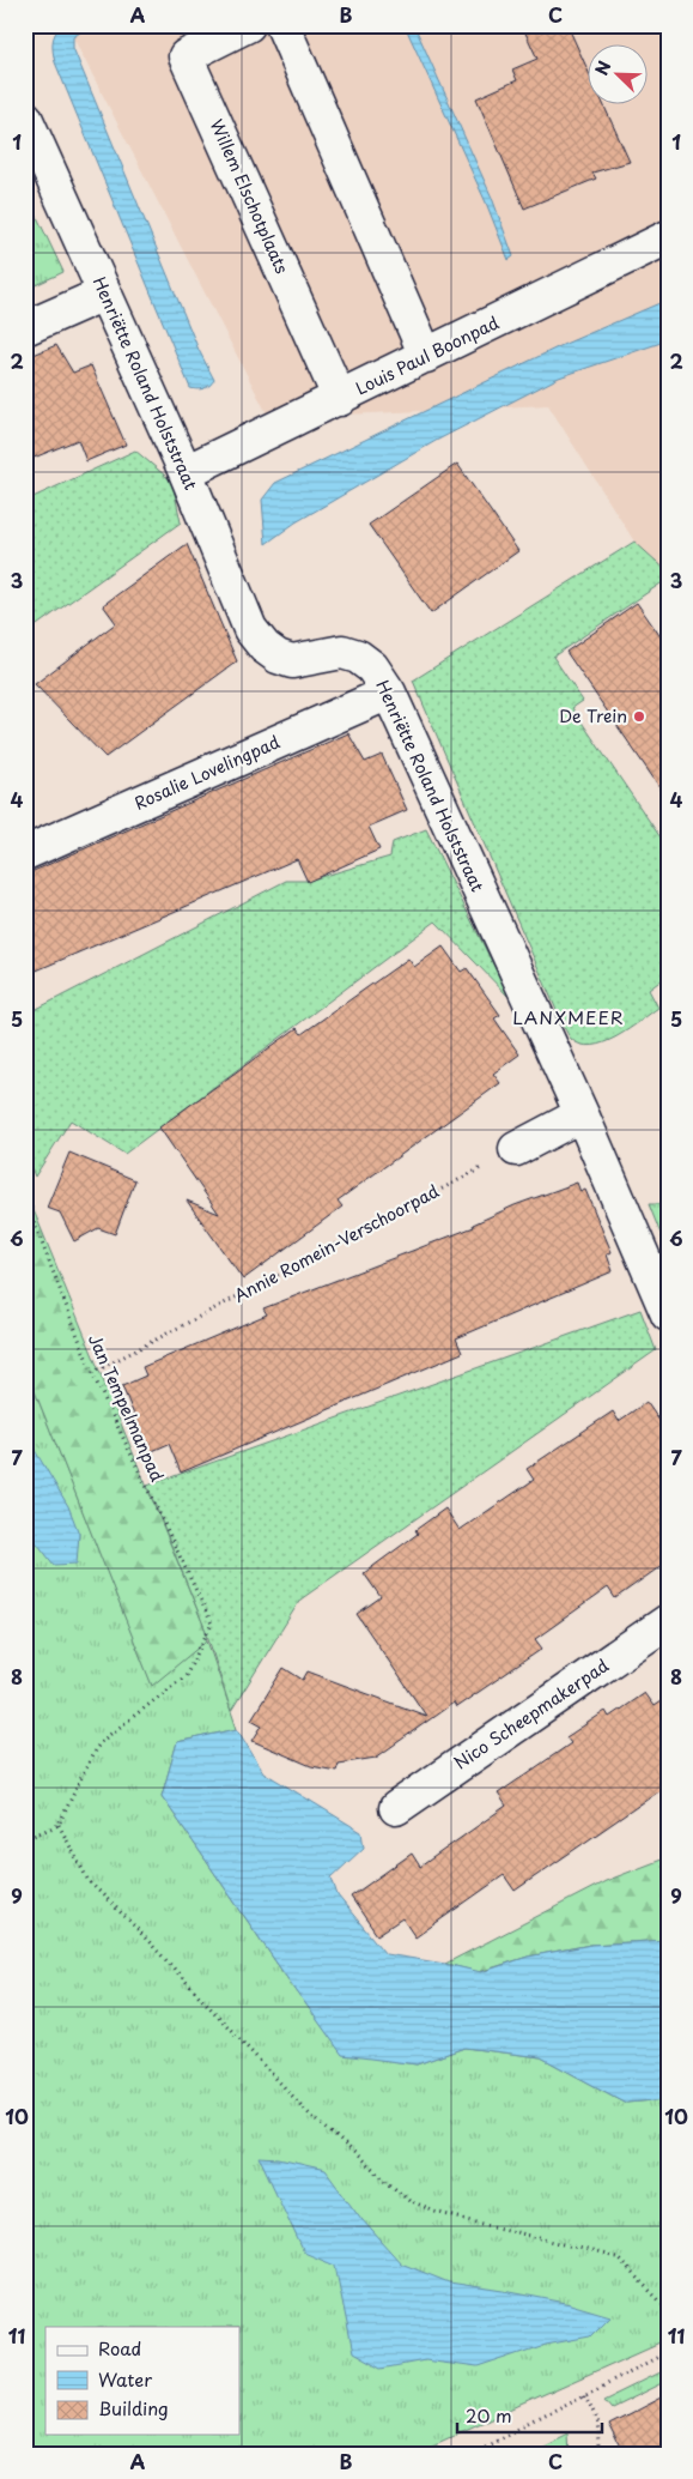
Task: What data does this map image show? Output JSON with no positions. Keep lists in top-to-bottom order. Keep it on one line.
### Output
{"streets":{"street":["Willem Elschotplaats","Louis Paul Boonpad","Henriëtte Roland Holststraat","Rosalie Lovelingpad","Nico Scheepmakerpad"],"path":["Annie Romein-Verschoorpad","Jan Tempelmanpad"]},"crossings":[["Willem Elschotplaats","Louis Paul Boonpad"],["Louis Paul Boonpad","Henriëtte Roland Holststraat"],["Henriëtte Roland Holststraat","Rosalie Lovelingpad"],["Annie Romein-Verschoorpad","Jan Tempelmanpad"]],"districts":["LANXMEER"],"places":["De Trein"],"legend":["Road","Water","Building"],"scale_bar":"20 m","north":"top left","grid":{"columns":["A","B","C"],"rows":["1","2","3","4","5","6","7","8","9","10","11"]}}
